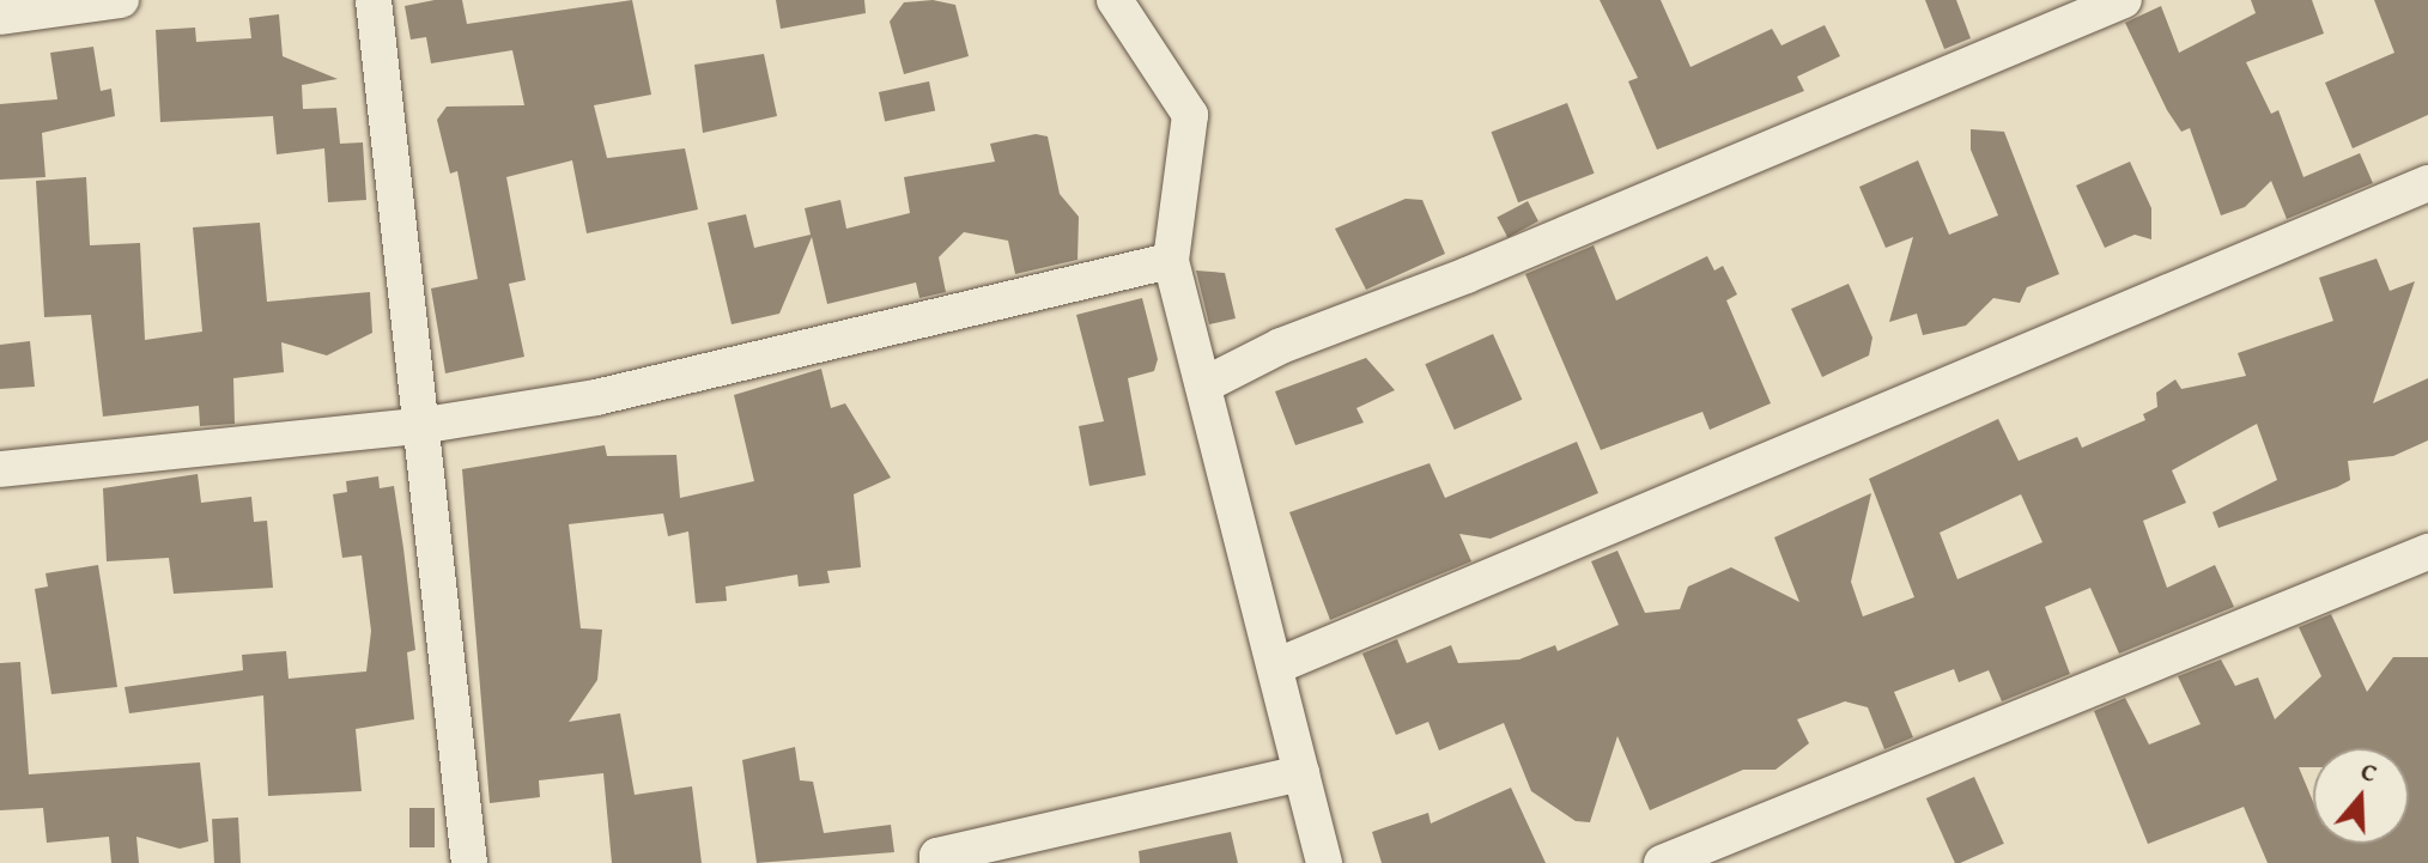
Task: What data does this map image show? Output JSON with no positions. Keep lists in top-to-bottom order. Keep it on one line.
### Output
{"north":"top"}
